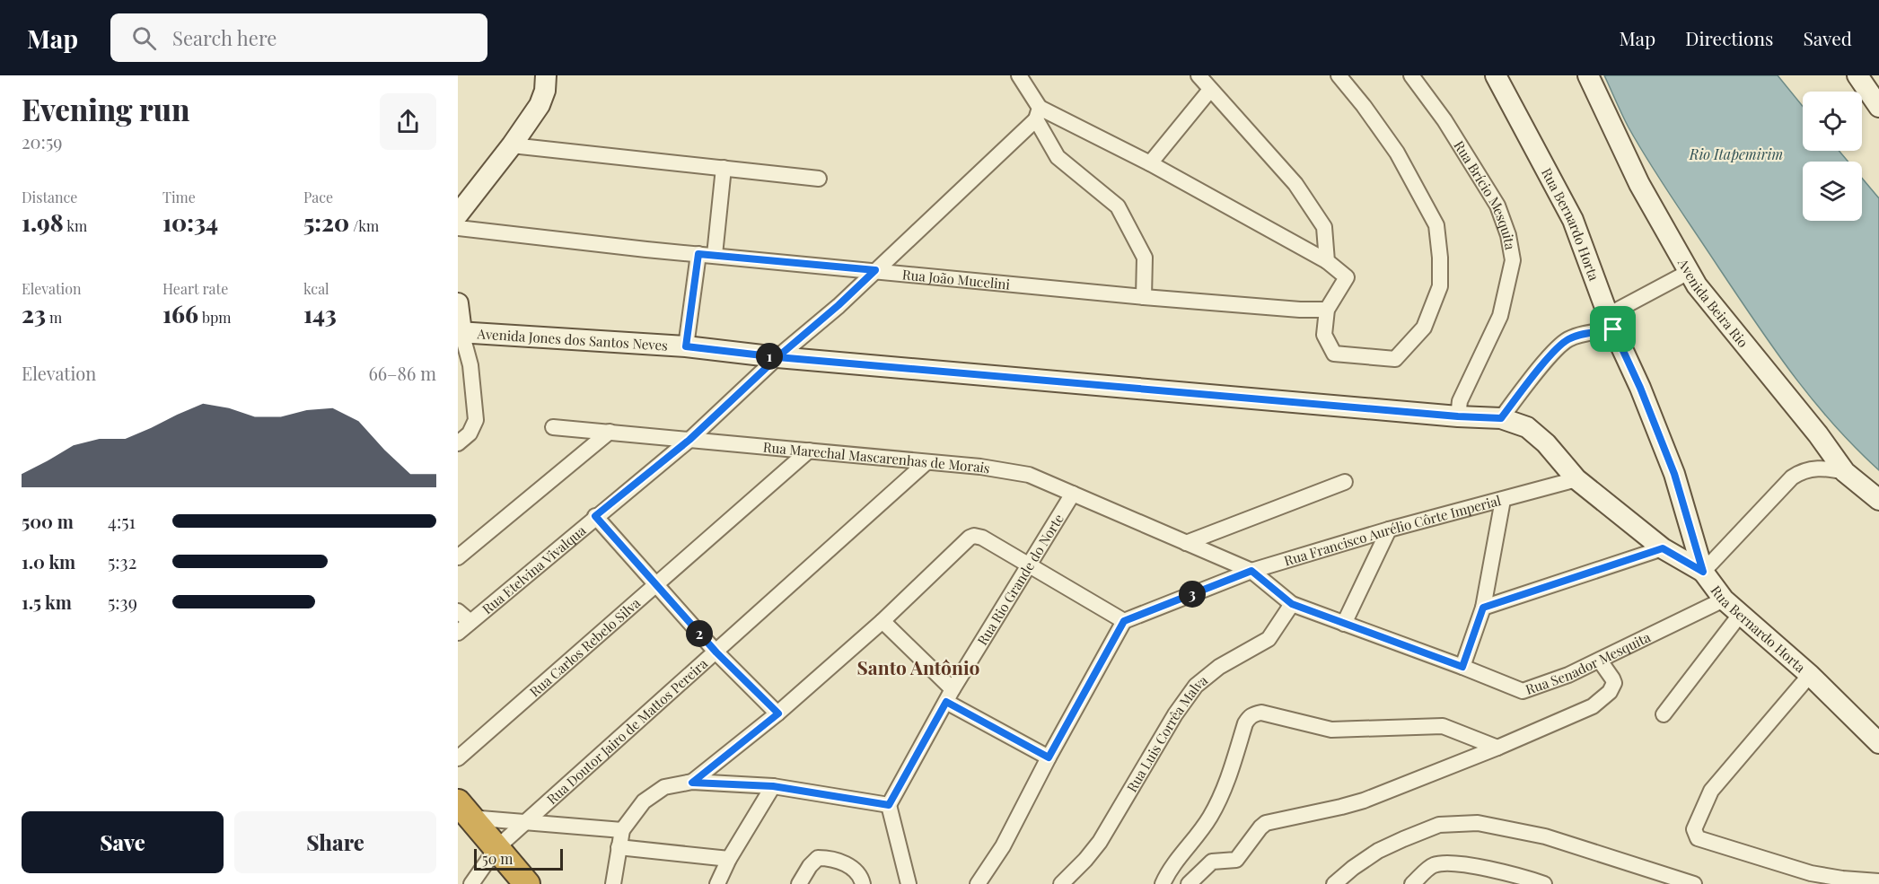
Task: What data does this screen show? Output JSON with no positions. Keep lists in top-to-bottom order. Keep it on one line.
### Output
{"streets":{"main road":["Rua Bernardo Horta","Avenida Beira Rio","Avenida Jones dos Santos Neves"],"street":["Rua Brício Mesquita","Rua João Mucelini","Rua Marechal Mascarenhas de Morais","Rua Francisco Aurélio Côrte Imperial","Rua Etelvina Vivalqua","Rua Rio Grande do Norte","Rua Carlos Rebelo Silva","Rua Senador Mesquita","Rua Doutor Jairo de Mattos Pereira","Rua Luis Corrêa Malva"]},"crossings":[["Rua Brício Mesquita","Avenida Jones dos Santos Neves"],["Rua Bernardo Horta","Avenida Jones dos Santos Neves"],["Rua Bernardo Horta","Rua Senador Mesquita"],["Rua João Mucelini","Avenida Jones dos Santos Neves"],["Rua João Mucelini","Rua Etelvina Vivalqua"],["Avenida Jones dos Santos Neves","Rua Francisco Aurélio Côrte Imperial"],["Avenida Jones dos Santos Neves","Rua Etelvina Vivalqua"],["Rua Marechal Mascarenhas de Morais","Rua Etelvina Vivalqua"],["Rua Marechal Mascarenhas de Morais","Rua Rio Grande do Norte"],["Rua Marechal Mascarenhas de Morais","Rua Carlos Rebelo Silva"],["Rua Marechal Mascarenhas de Morais","Rua Senador Mesquita"],["Rua Marechal Mascarenhas de Morais","Rua Doutor Jairo de Mattos Pereira"],["Rua Francisco Aurélio Côrte Imperial","Rua Senador Mesquita"],["Rua Senador Mesquita","Rua Luis Corrêa Malva"]],"districts":["Santo Antônio"],"water":["Rio Itapemirim"],"scale_bar":"50 m","page":{"header":"Map","search":"Search here","nav":["Map","Directions","Saved"],"heading":["Evening run","20:59"],"stats":[["Distance","1.98 km"],["Time","10:34"],["Pace","5:20 /km"],["Elevation","23 m"],["Heart rate","166 bpm"],["kcal","143"]],"pins":["1","3","2"],"chart":["Elevation","66–86 m"],"list":[{"name":"500 m","note":"4:51"},{"name":"1.0 km","note":"5:32"},{"name":"1.5 km","note":"5:39"}],"buttons":["Save","Share"],"scale":"50 m"}}
